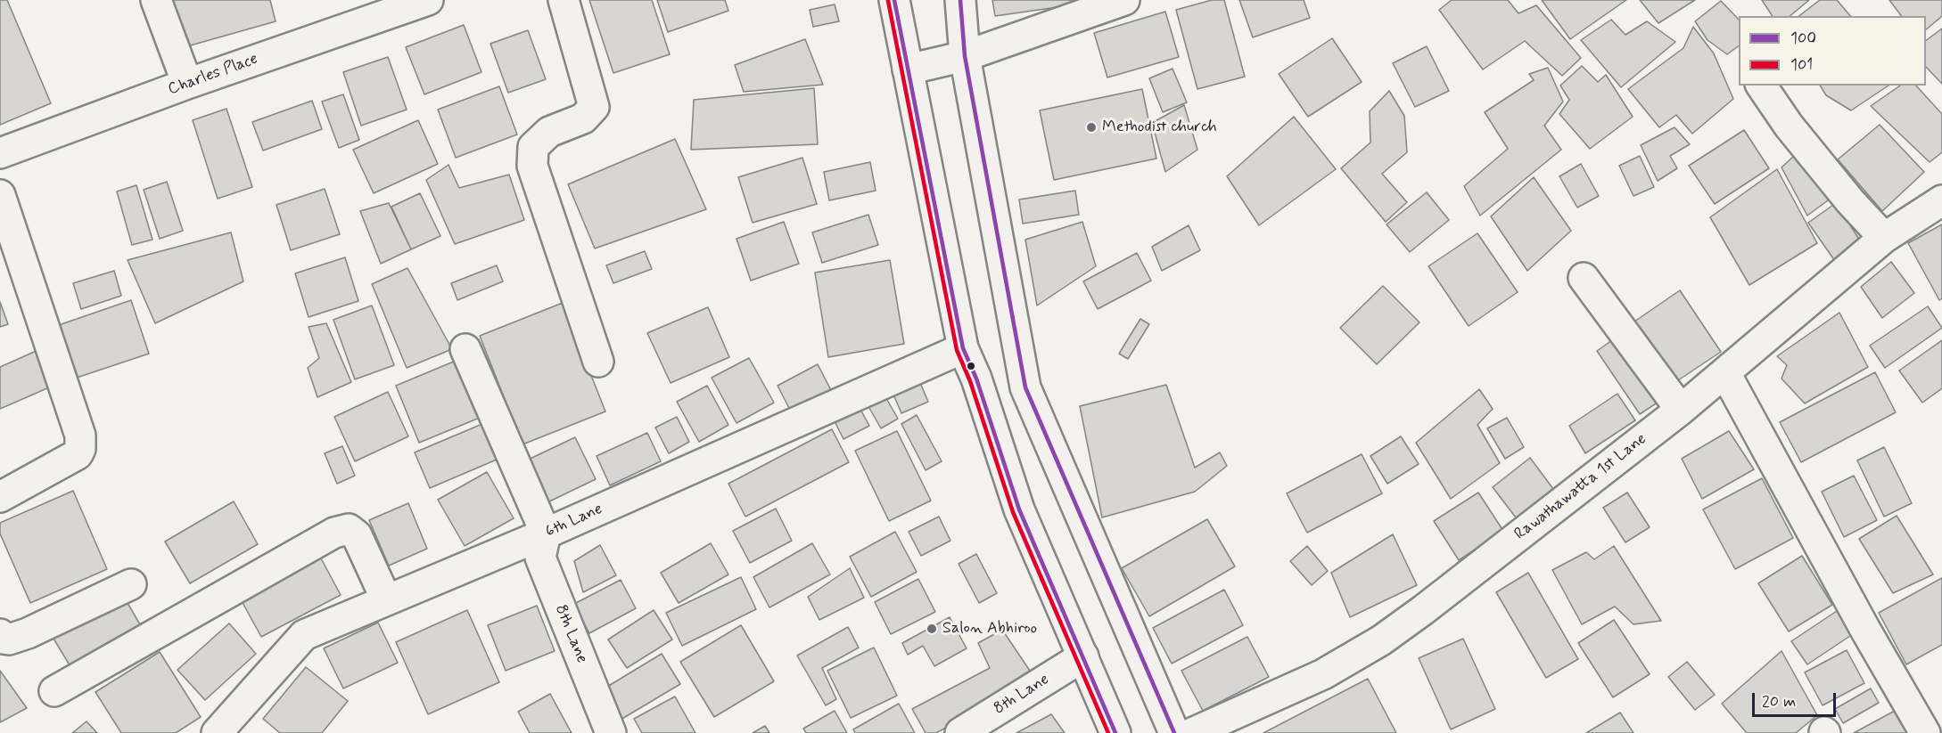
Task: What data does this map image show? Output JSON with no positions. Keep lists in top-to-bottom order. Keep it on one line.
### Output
{"streets":{"main road":["Charles Place","Rawathawatta 1st Lane","6th Lane","8th Lane"]},"crossings":[["6th Lane","8th Lane"]],"places":["Methodist church","Salon Abhiroo"],"lines":["transit line 100","transit line 101"],"legend":["100","101"],"scale_bar":"20 m"}
